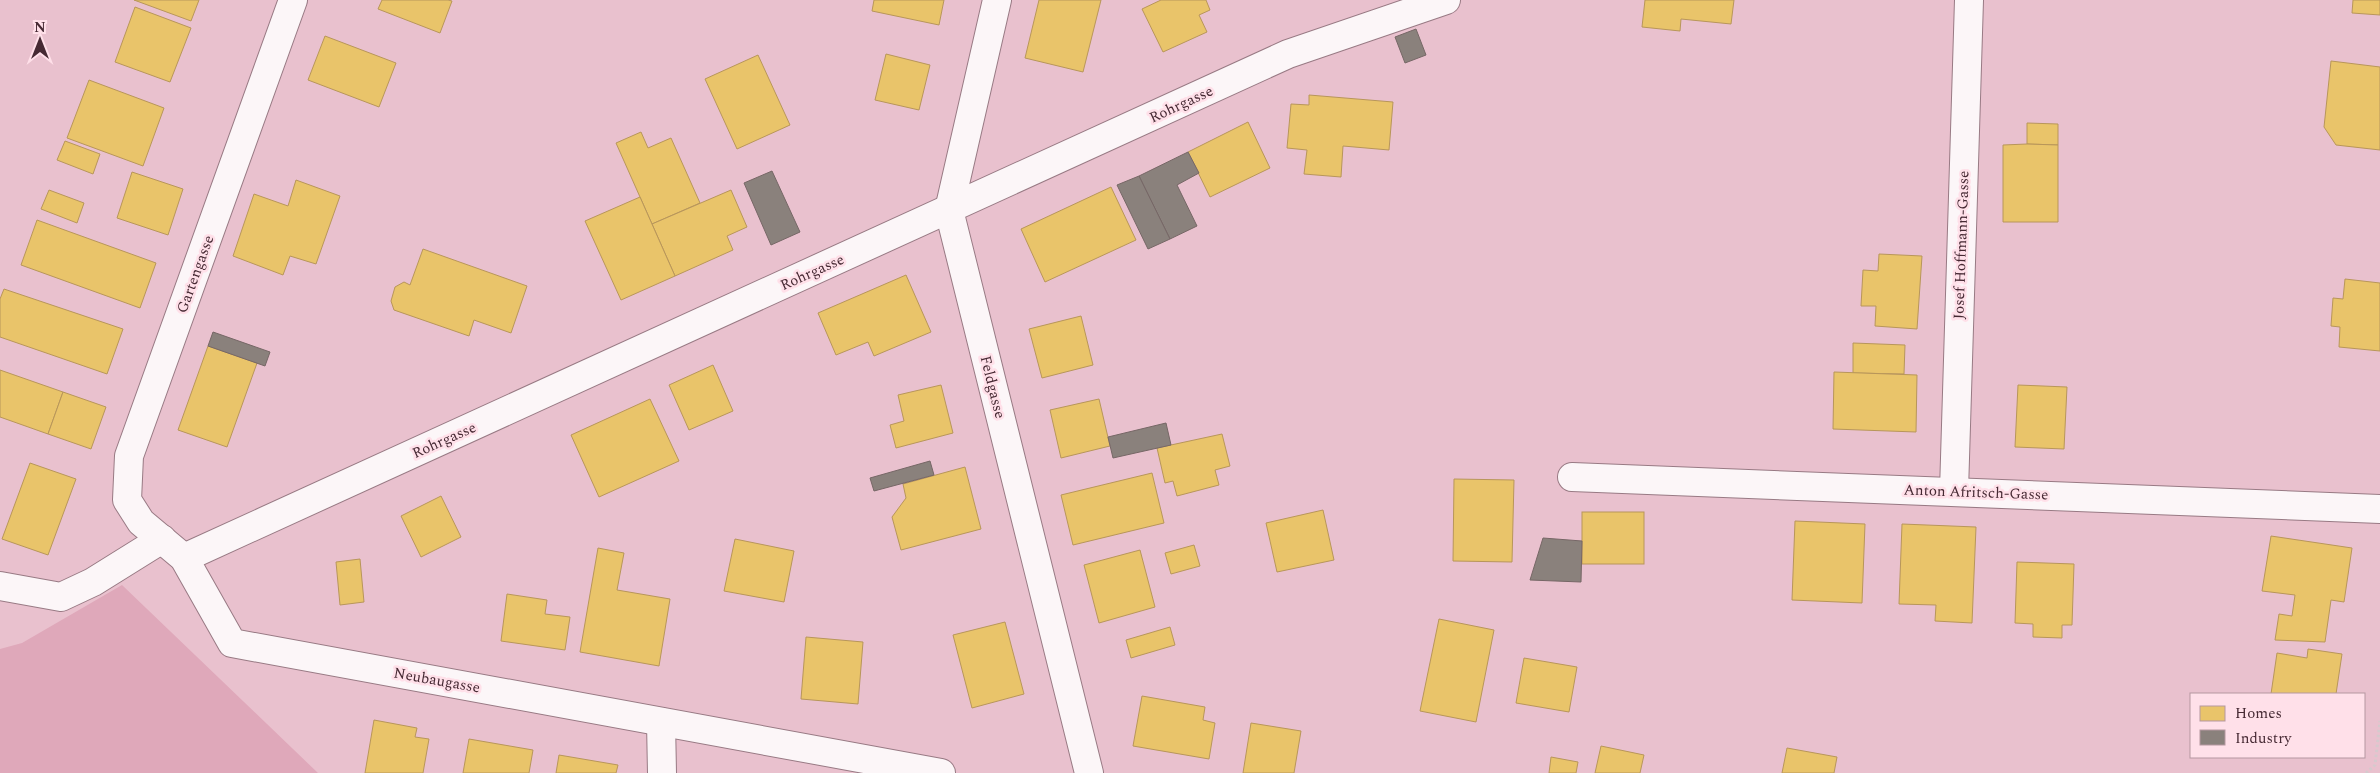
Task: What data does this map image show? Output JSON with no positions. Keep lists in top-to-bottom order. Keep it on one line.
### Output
{"streets":{"street":["Rohrgasse","Josef Hoffmann-Gasse","Gartengasse","Feldgasse","Anton Afritsch-Gasse","Neubaugasse"]},"crossings":[["Rohrgasse","Feldgasse"],["Rohrgasse","Neubaugasse"],["Josef Hoffmann-Gasse","Anton Afritsch-Gasse"],["Gartengasse","Neubaugasse"]],"legend":["Homes","Industry"],"north":"top"}
